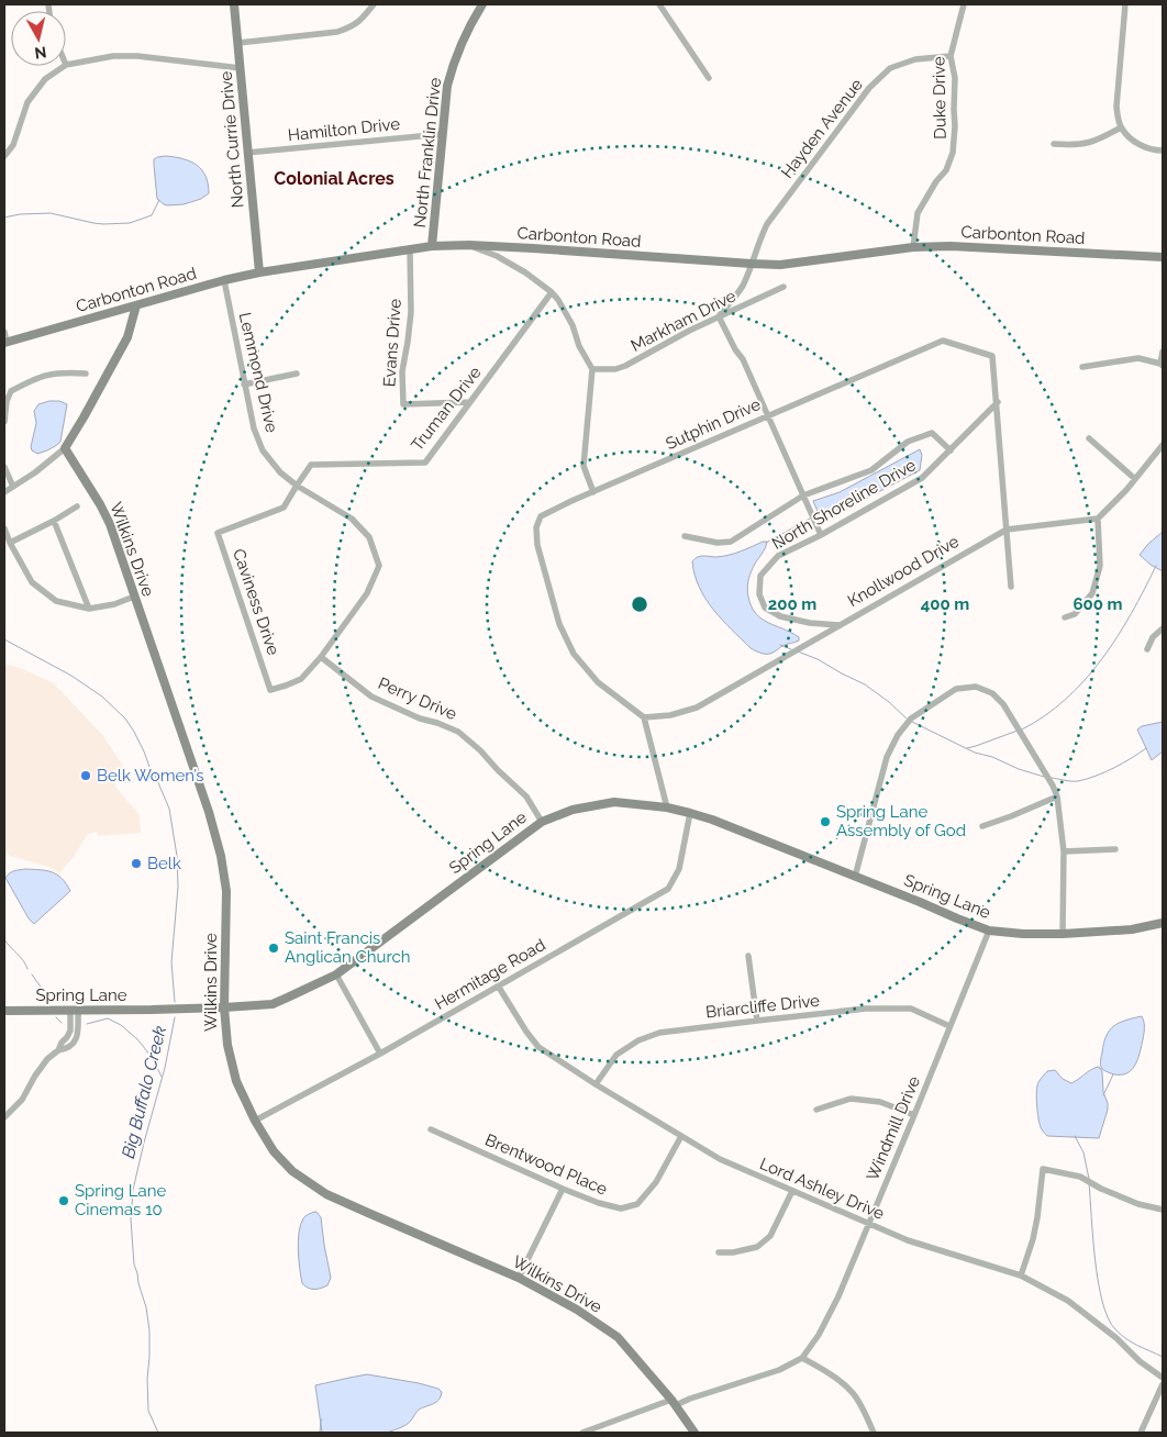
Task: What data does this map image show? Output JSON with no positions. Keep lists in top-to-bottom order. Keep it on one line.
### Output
{"streets":{"street":["Duke Drive","Hayden Avenue","Hamilton Drive","North Currie Drive","North Franklin Drive","Carbonton Road","Markham Drive","Evans Drive","Lemmond Drive","Truman Drive","Sutphin Drive","North Shoreline Drive","Wilkins Drive","Knollwood Drive","Caviness Drive","Perry Drive","Spring Lane","Hermitage Road","Briarcliffe Drive","Windmill Drive","Brentwood Place","Lord Ashley Drive"]},"crossings":[["Duke Drive","Hayden Avenue"],["Duke Drive","Carbonton Road"],["Hayden Avenue","Carbonton Road"],["Hayden Avenue","Markham Drive"],["Hamilton Drive","North Currie Drive"],["Hamilton Drive","North Franklin Drive"],["North Currie Drive","Carbonton Road"],["North Franklin Drive","Carbonton Road"],["Carbonton Road","Evans Drive"],["Carbonton Road","Lemmond Drive"],["Evans Drive","Truman Drive"],["Lemmond Drive","Truman Drive"],["Lemmond Drive","Caviness Drive"],["Lemmond Drive","Perry Drive"],["Truman Drive","Caviness Drive"],["Sutphin Drive","North Shoreline Drive"],["Sutphin Drive","Knollwood Drive"],["North Shoreline Drive","Knollwood Drive"],["Wilkins Drive","Spring Lane"],["Wilkins Drive","Hermitage Road"],["Wilkins Drive","Windmill Drive"],["Perry Drive","Spring Lane"],["Spring Lane","Hermitage Road"],["Spring Lane","Windmill Drive"],["Hermitage Road","Lord Ashley Drive"],["Briarcliffe Drive","Windmill Drive"],["Briarcliffe Drive","Lord Ashley Drive"],["Windmill Drive","Lord Ashley Drive"],["Brentwood Place","Lord Ashley Drive"]],"districts":["Colonial Acres"],"water":["Big Buffalo Creek"],"places":["Belk Women’s","Spring Lane Assembly of God","Belk","Saint Francis Anglican Church","Spring Lane Cinemas 10"],"north":"bottom","rings":["200 m","400 m","600 m"]}
